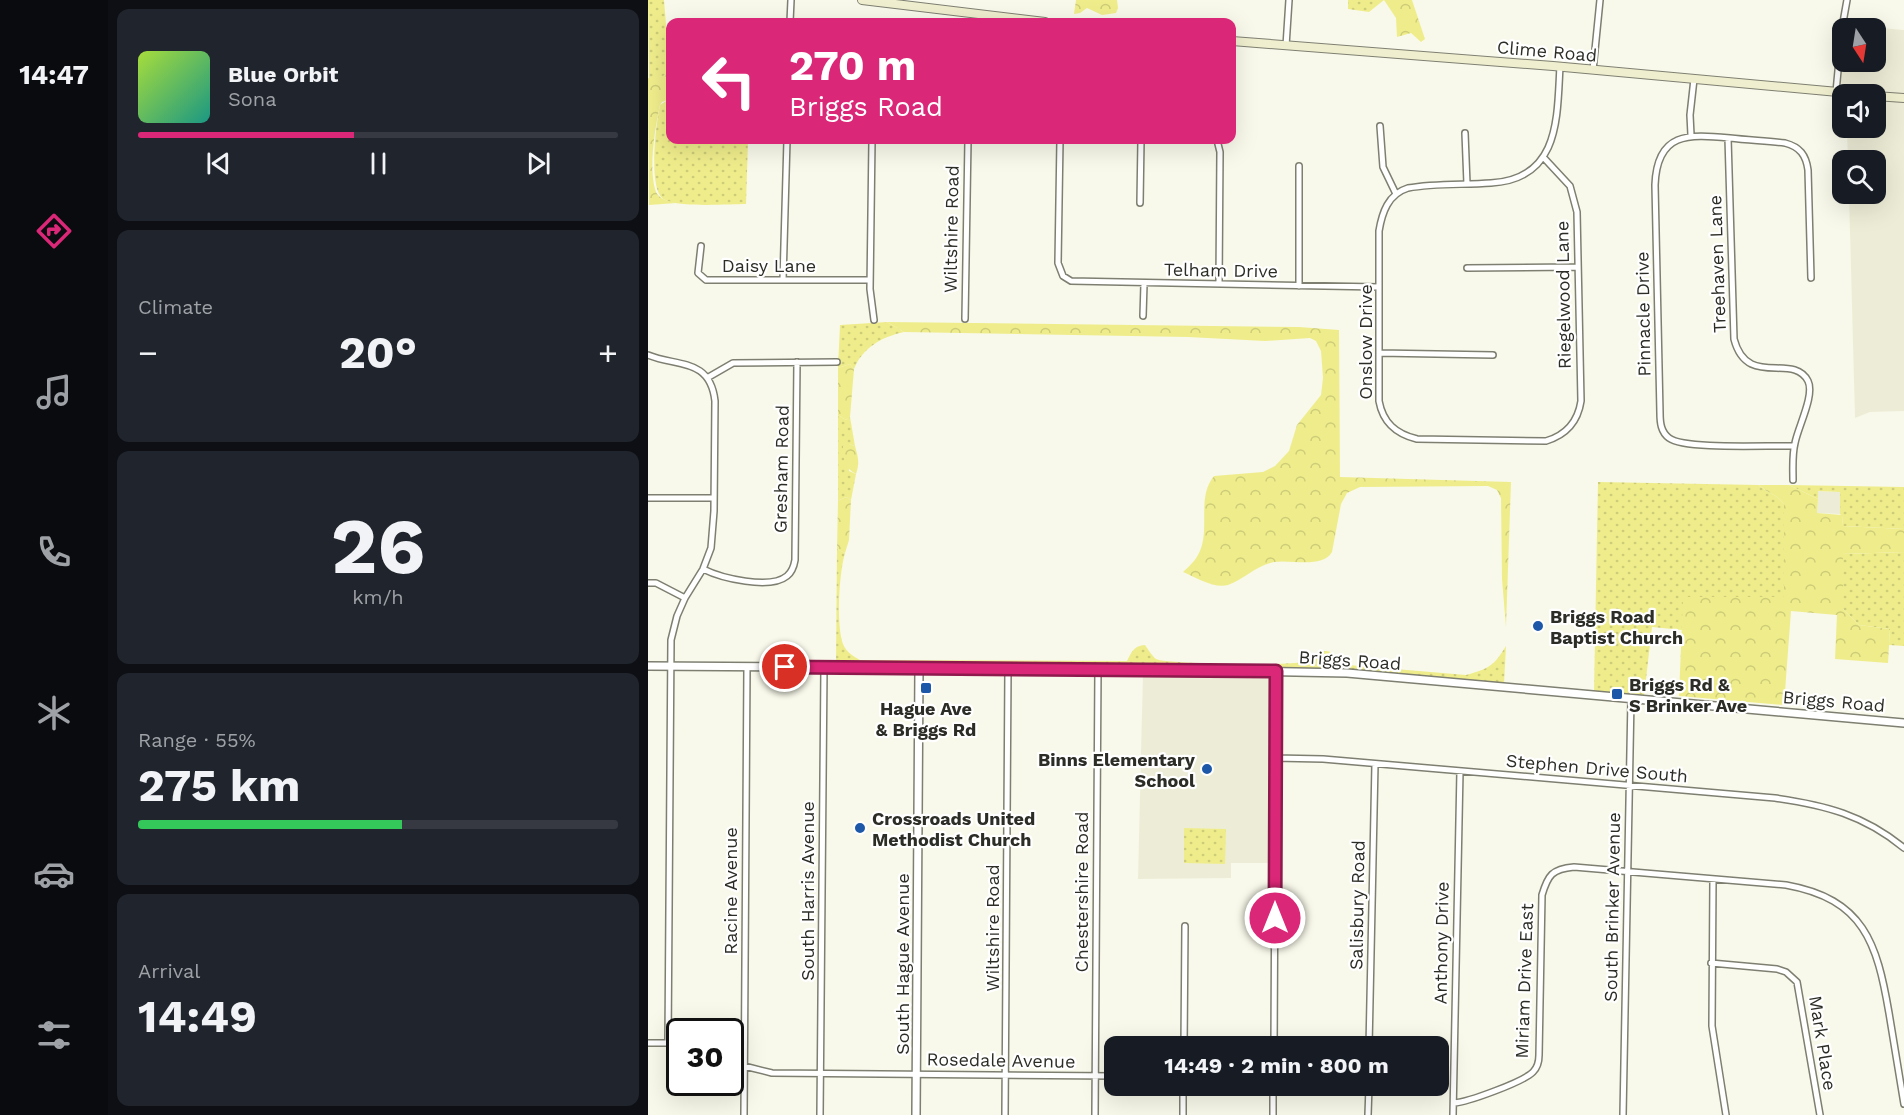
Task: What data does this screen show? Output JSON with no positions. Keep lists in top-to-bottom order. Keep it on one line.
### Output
{"streets":{"main road":["Clime Road"],"street":["Wiltshire Road","Treehaven Lane","Daisy Lane","Telham Drive","Riegelwood Lane","Pinnacle Drive","Onslow Drive","Gresham Road","Briggs Road","Stephen Drive South","Racine Avenue","South Harris Avenue","Chestershire Road","Salisbury Road","South Brinker Avenue","Anthony Drive","South Hague Avenue","Miriam Drive East","Mark Place","Rosedale Avenue"]},"crossings":[["Wiltshire Road","Briggs Road"],["Wiltshire Road","Rosedale Avenue"],["Treehaven Lane","Pinnacle Drive"],["Telham Drive","Onslow Drive"],["Riegelwood Lane","Onslow Drive"],["Briggs Road","Racine Avenue"],["Briggs Road","South Harris Avenue"],["Briggs Road","Chestershire Road"],["Briggs Road","South Brinker Avenue"],["Briggs Road","South Hague Avenue"],["Stephen Drive South","Salisbury Road"],["Stephen Drive South","South Brinker Avenue"],["Stephen Drive South","Anthony Drive"],["South Harris Avenue","Rosedale Avenue"],["Chestershire Road","Rosedale Avenue"],["South Brinker Avenue","Miriam Drive East"],["Anthony Drive","Miriam Drive East"],["South Hague Avenue","Rosedale Avenue"]],"places":{"other":["Briggs Road Baptist Church","Binns Elementary School","Crossroads United Methodist Church"],"transit":["Hague Ave & Briggs Rd","Briggs Rd & S Brinker Ave"]},"north":"bottom","page":{"tabs":"14:47","turn":["270 m","Briggs Road"],"song":["Blue Orbit","Sona"],"tile":["Climate",["26","km/h"],["Range · 55%","275 km"],["Arrival","14:49"]],"heat":["−","20°","+"],"limit":"30","trip":"14:49 · 2 min · 800 m"}}
